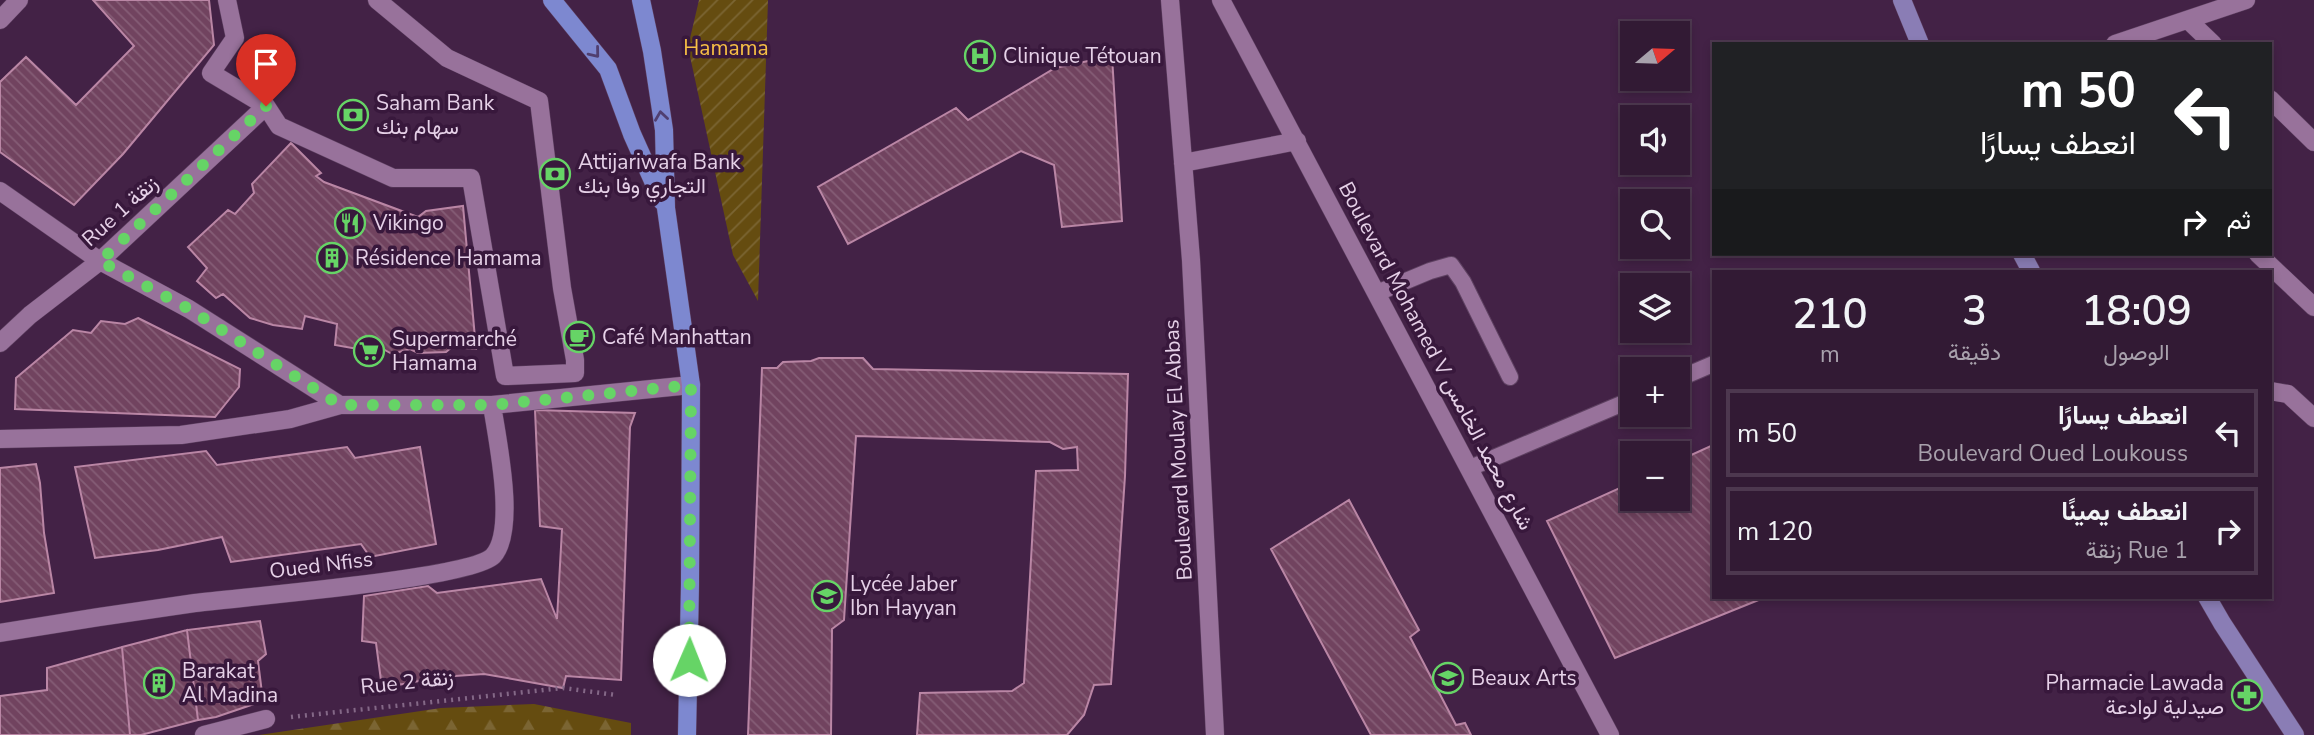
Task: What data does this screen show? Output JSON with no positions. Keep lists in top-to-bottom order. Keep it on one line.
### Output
{"streets":{"street":["Rue 1 زنقة","Boulevard Mohamed V شارع محمد الخامس","Boulevard Moulay El Abbas","Oued Nfiss"],"path":["Rue 2 زنقة"]},"parks":["Hamama"],"places":{"hospital":["Clinique Tétouan"],"bank":["Saham Bank سهام بنك","Attijariwafa Bank التجاري وفا بنك"],"restaurant":["Vikingo"],"building":["Résidence Hamama","Barakat Al Madina"],"cafe":["Café Manhattan"],"supermarket":["Supermarché Hamama"],"school or university":["Lycée Jaber Ibn Hayyan","Beaux Arts"],"pharmacy":["Pharmacie Lawada صيدلية لوادعة"]},"north":"right","page":{"map_buttons":["+","−"],"turn":["50 m","انعطف يسارًا"],"then":"ثم","eta":["18:09","الوصول","3","دقيقة","210","m"],"list":[{"name":"انعطف يسارًا","note":"Boulevard Oued Loukouss","value":"50 m"},{"name":"انعطف يمينًا","note":"Rue 1 زنقة","value":"120 m"}]}}
